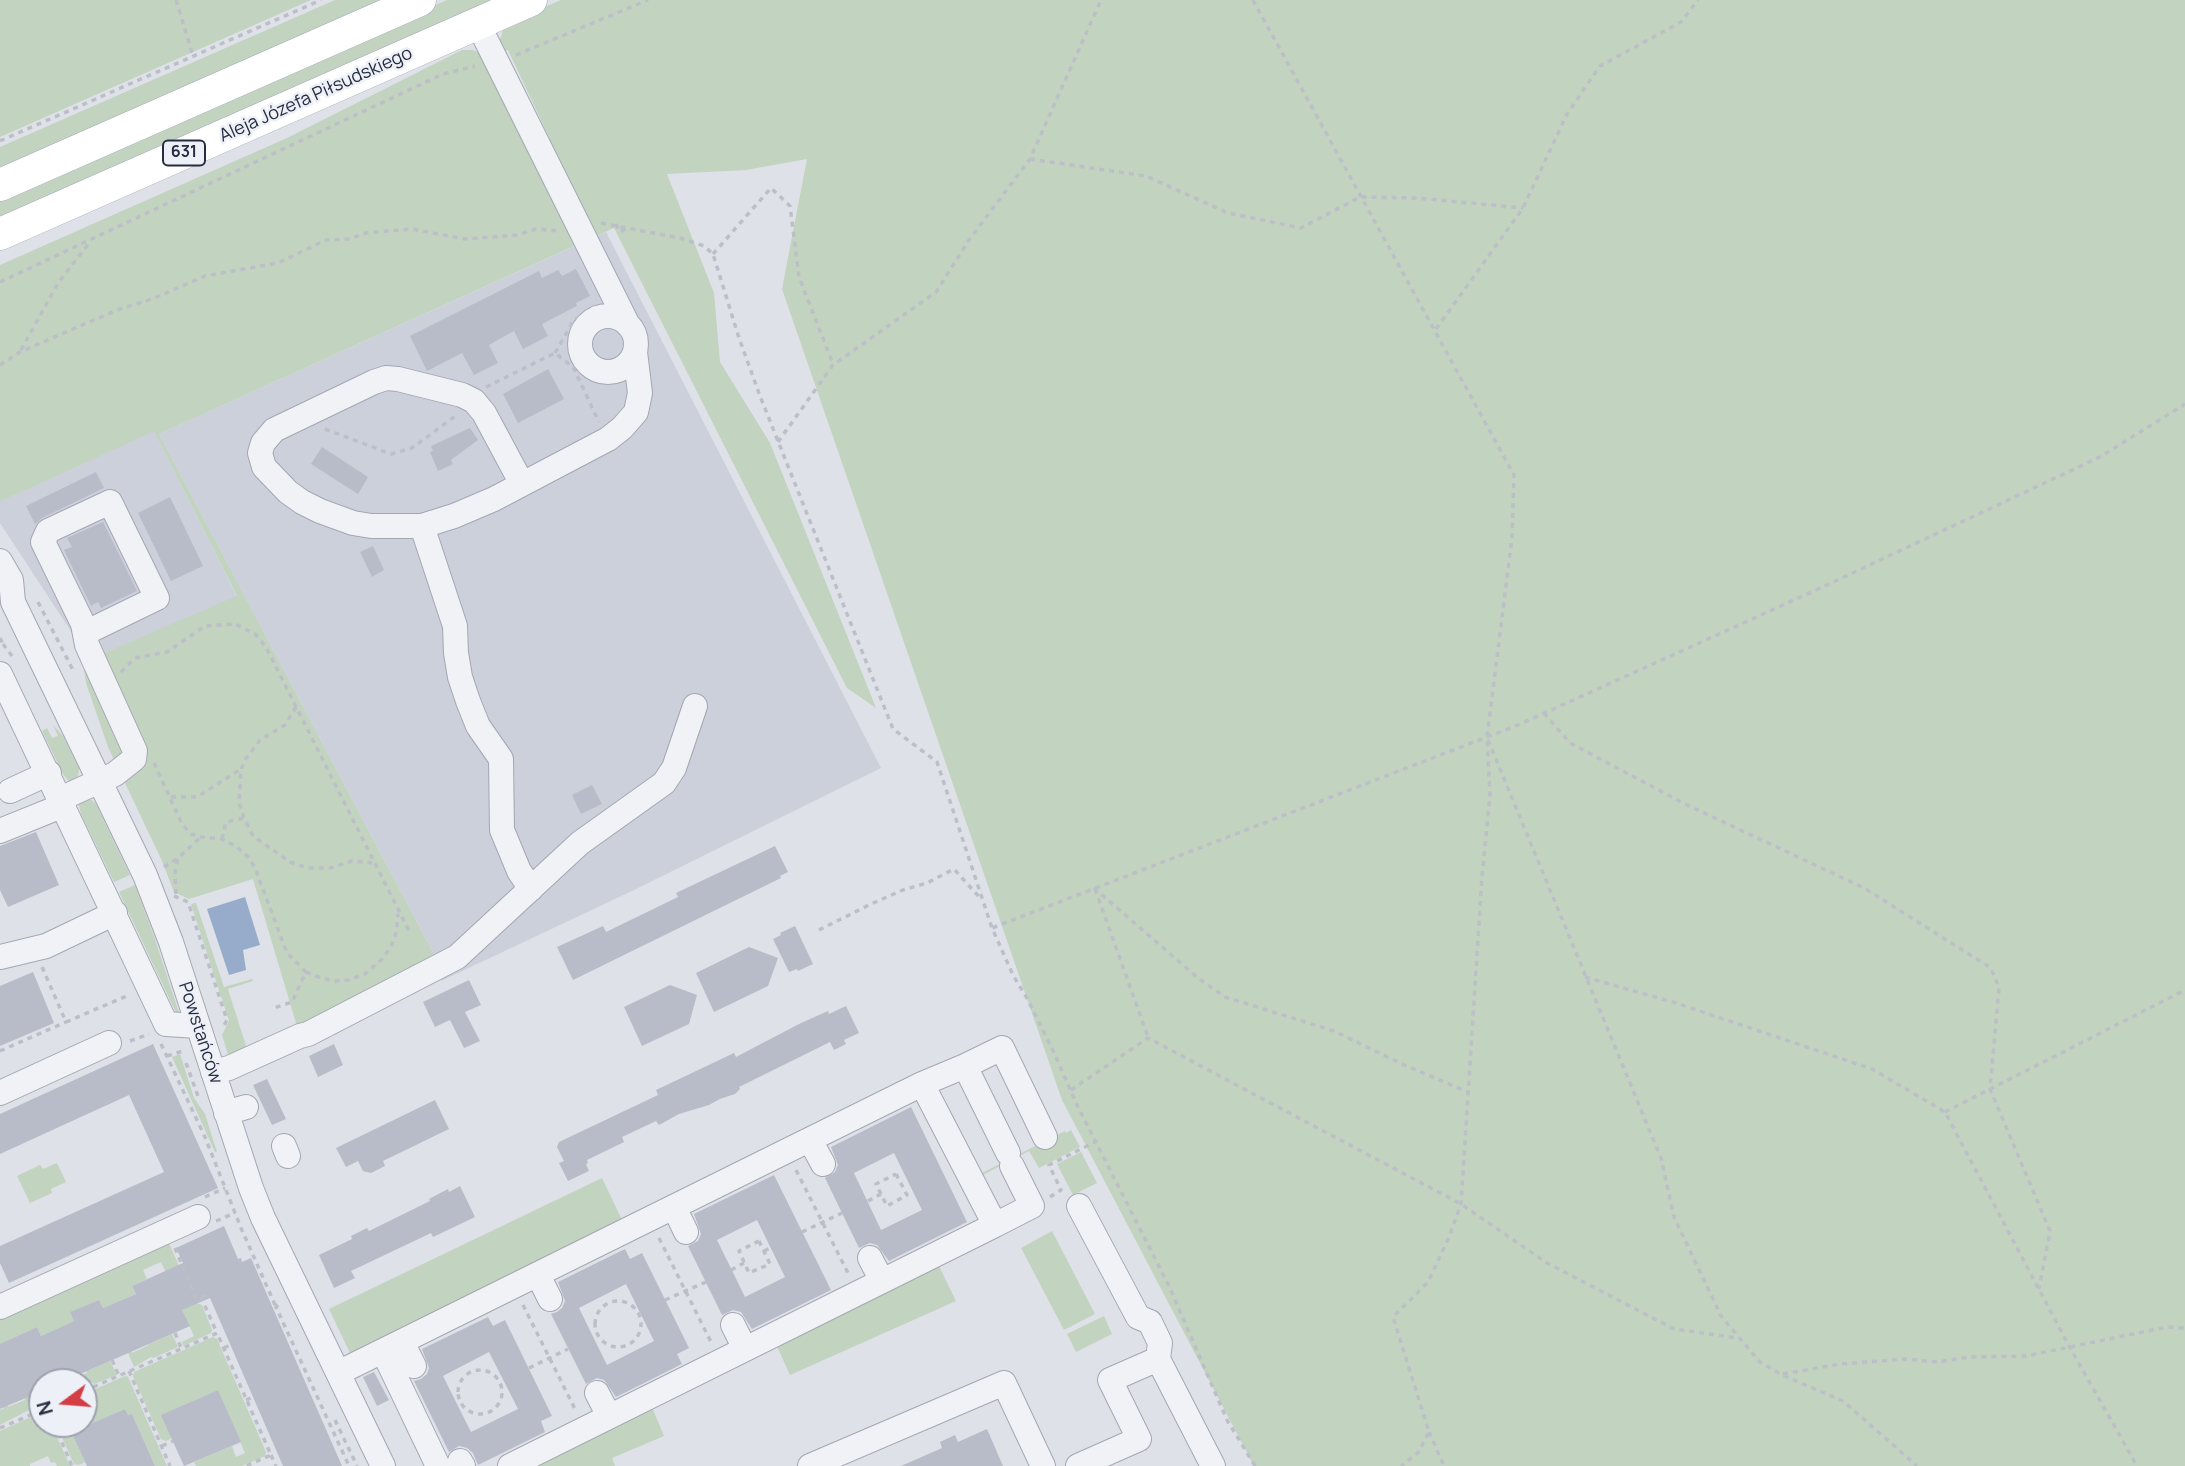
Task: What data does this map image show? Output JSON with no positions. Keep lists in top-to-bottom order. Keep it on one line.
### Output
{"streets":{"main road":["Aleja Józefa Piłsudskiego","631"],"street":["Powstańców"]},"crossings":[["Aleja Józefa Piłsudskiego","631"]],"north":"left"}
